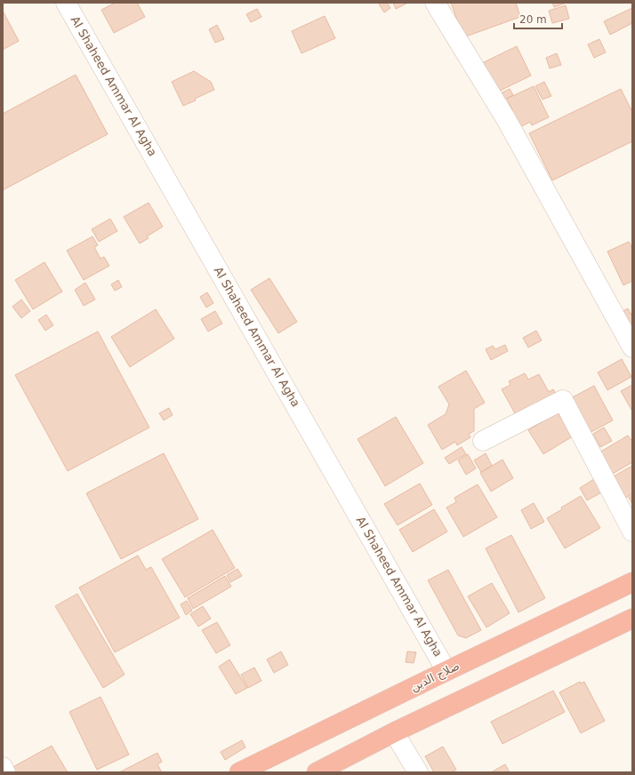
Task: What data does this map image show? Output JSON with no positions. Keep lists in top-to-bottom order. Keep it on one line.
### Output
{"streets":{"highway":["صلاح الدين"],"lane":["Al Shaheed Ammar Al Agha"]},"crossings":[["Al Shaheed Ammar Al Agha","صلاح الدين"]],"scale_bar":"20 m"}
